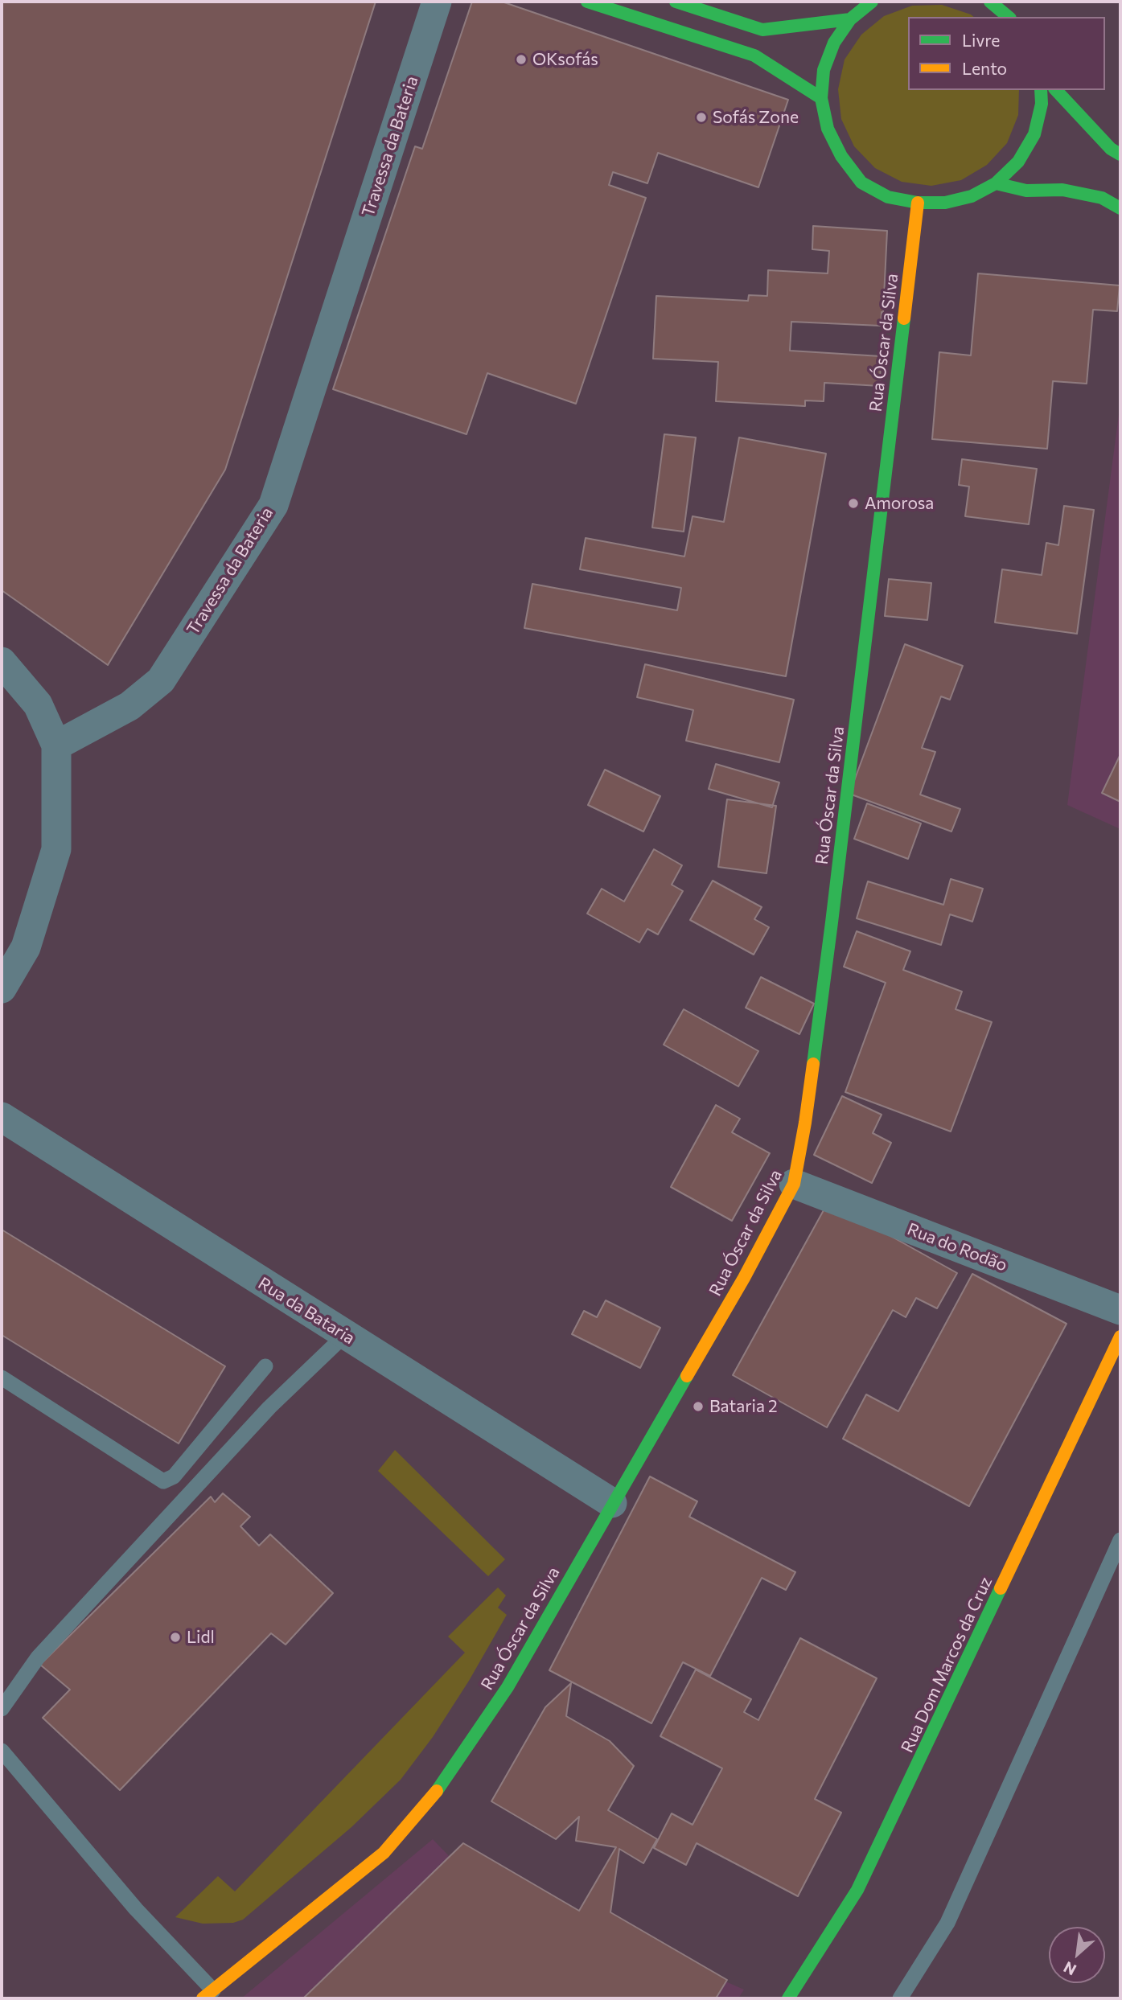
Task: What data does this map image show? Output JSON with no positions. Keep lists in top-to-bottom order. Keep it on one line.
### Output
{"streets":{"main road":["Rua Óscar da Silva","Rua Dom Marcos da Cruz"],"street":["Travessa da Bateria","Rua do Rodão","Rua da Bataria"]},"crossings":[["Rua Óscar da Silva","Rua do Rodão"],["Rua Óscar da Silva","Rua da Bataria"]],"places":["OKsofás","Sofás Zone","Amorosa","Bataria 2","Lidl"],"legend":["Livre","Lento"],"north":"bottom left"}
